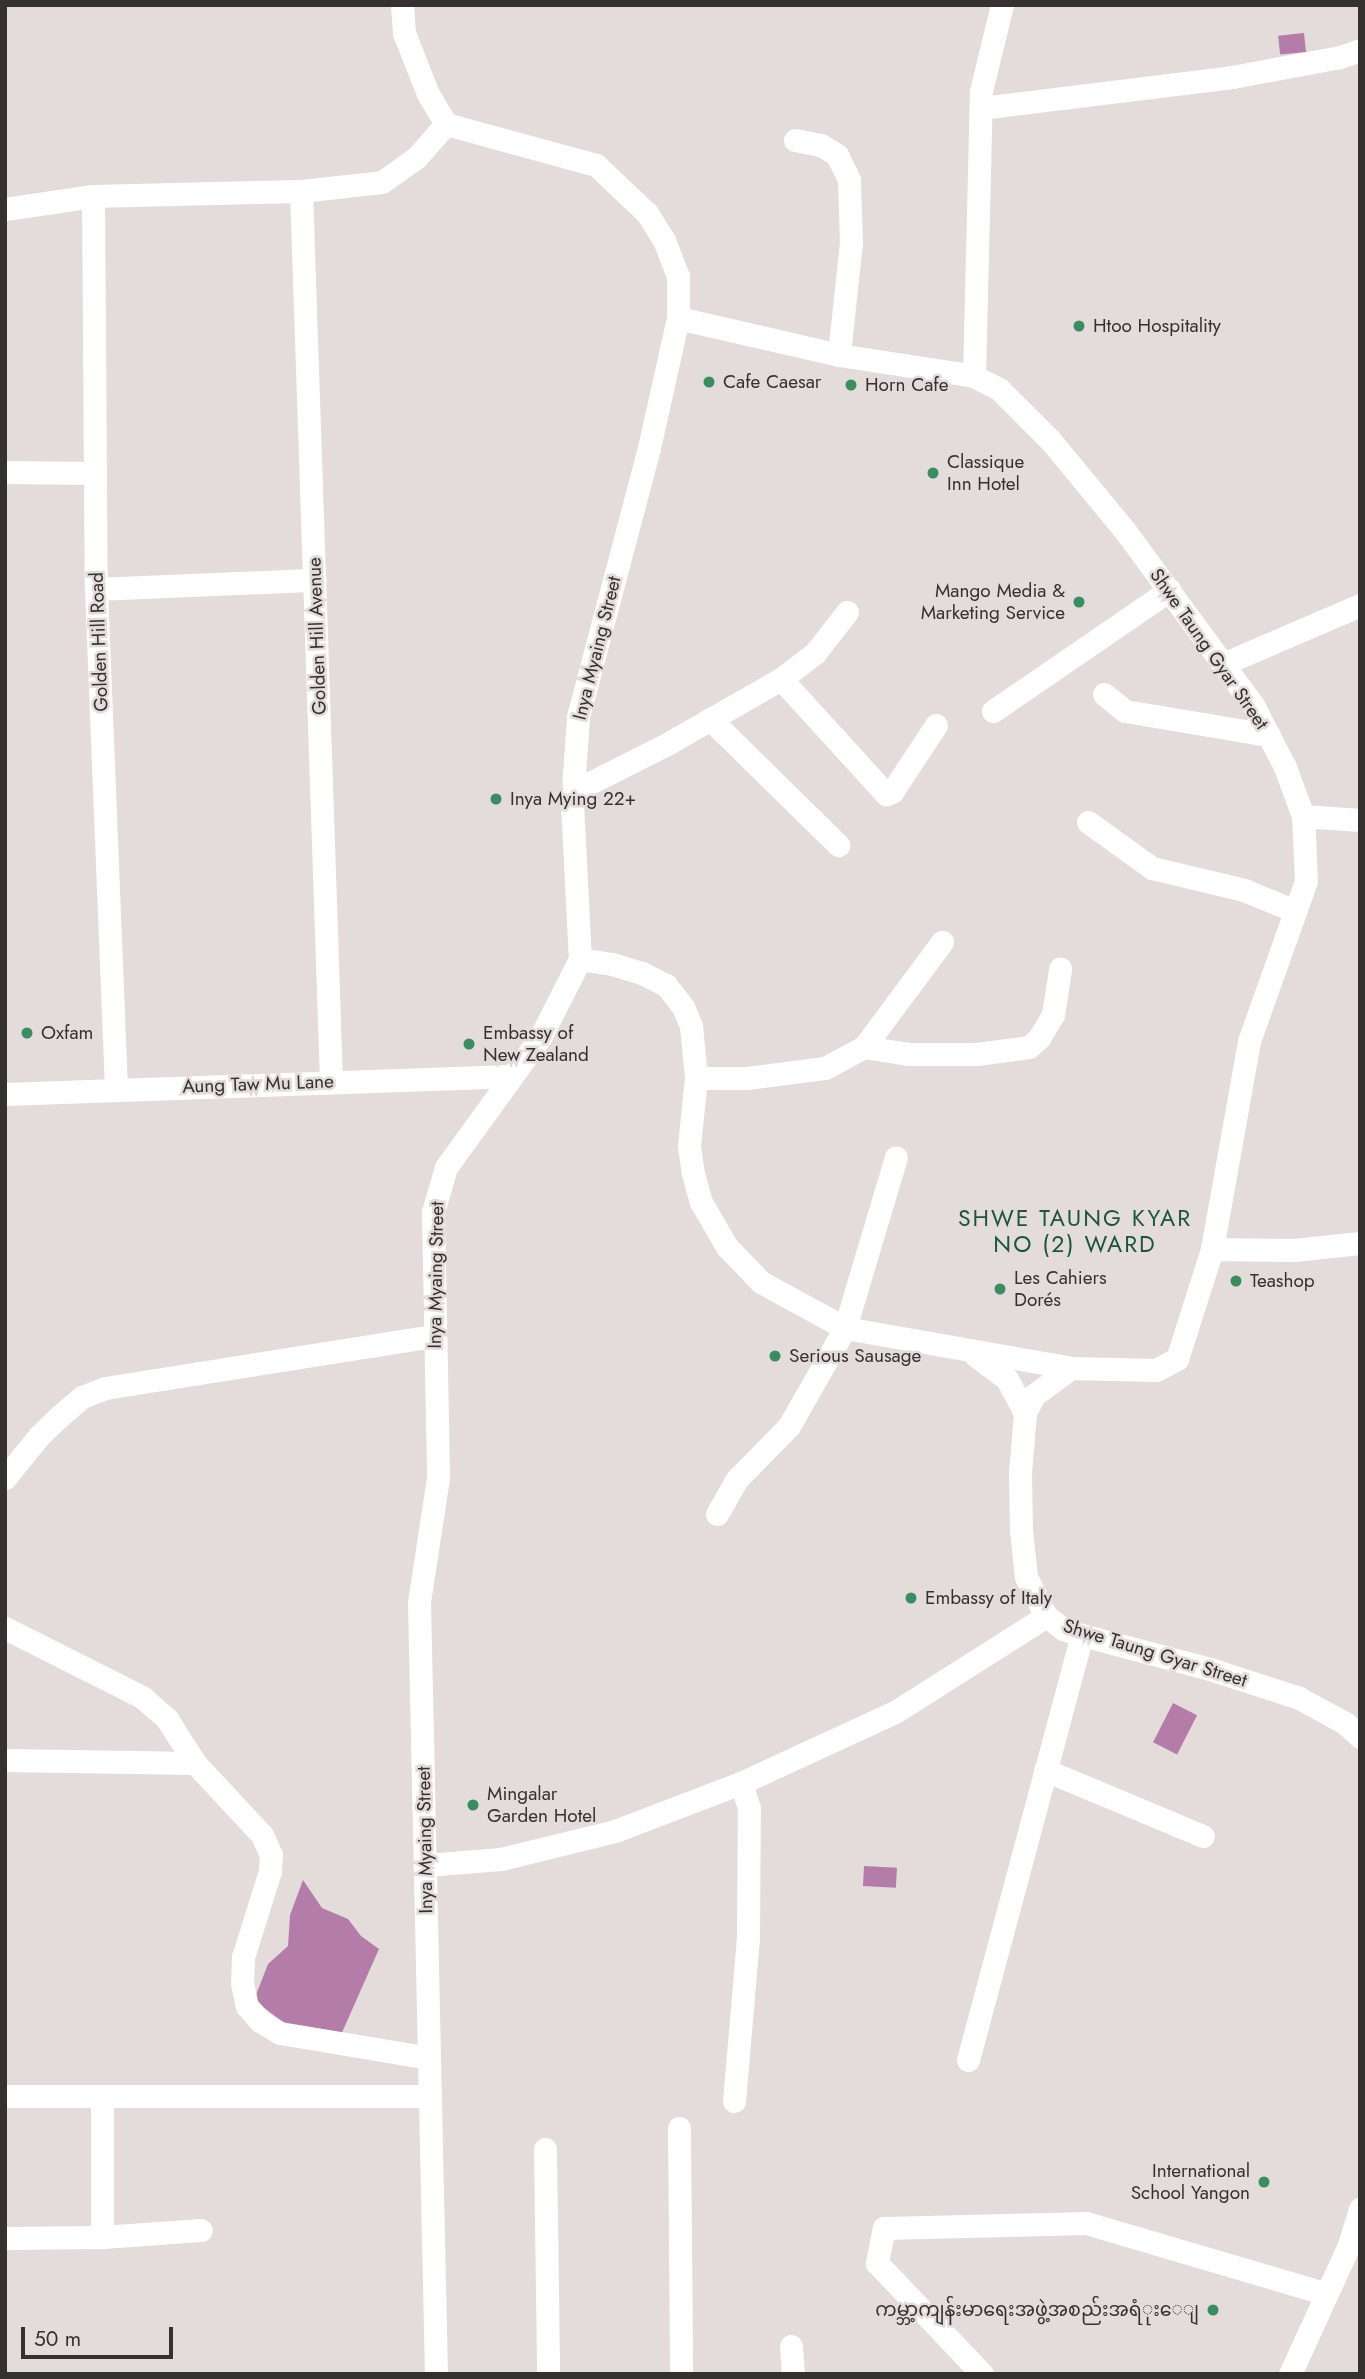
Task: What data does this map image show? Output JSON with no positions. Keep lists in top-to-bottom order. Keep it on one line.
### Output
{"streets":{"street":["Golden Hill Avenue","Golden Hill Road","Inya Myaing Street","Shwe Taung Gyar Street","Aung Taw Mu Lane"]},"crossings":[["Golden Hill Avenue","Aung Taw Mu Lane"],["Golden Hill Road","Aung Taw Mu Lane"],["Inya Myaing Street","Shwe Taung Gyar Street"],["Inya Myaing Street","Aung Taw Mu Lane"]],"districts":["SHWE TAUNG KYAR NO (2) WARD"],"places":["Htoo Hospitality","Cafe Caesar","Horn Cafe","Classique Inn Hotel","Mango Media & Marketing Service","Inya Mying 22+","Oxfam","Embassy of New Zealand","Teashop","Les Cahiers Dorés","Serious Sausage","Embassy of Italy","Mingalar Garden Hotel","International School Yangon","ကမ္ဘာ့ကျန်းမာရေးအဖွဲ့အစည်းအရံုးေျ"],"scale_bar":"50 m"}
